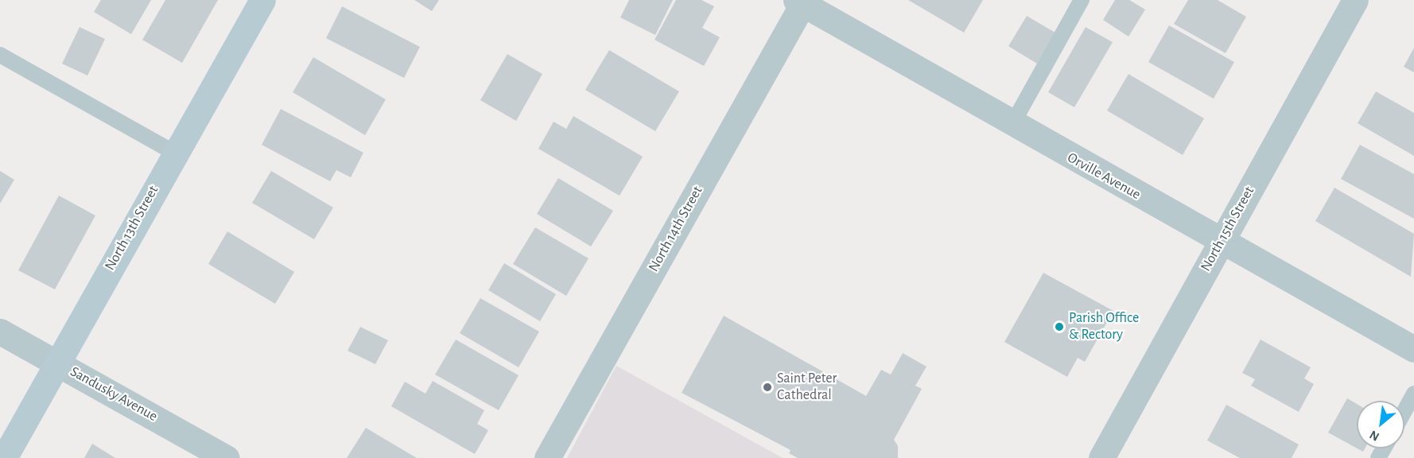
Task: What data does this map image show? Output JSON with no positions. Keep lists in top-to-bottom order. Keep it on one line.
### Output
{"streets":{"street":["Orville Avenue","North 13th Street","North 14th Street","North 15th Street","Sandusky Avenue"]},"crossings":[["Orville Avenue","North 14th Street"],["Orville Avenue","North 15th Street"],["North 13th Street","Sandusky Avenue"]],"places":["Parish Office & Rectory","Saint Peter Cathedral"],"north":"bottom left"}
